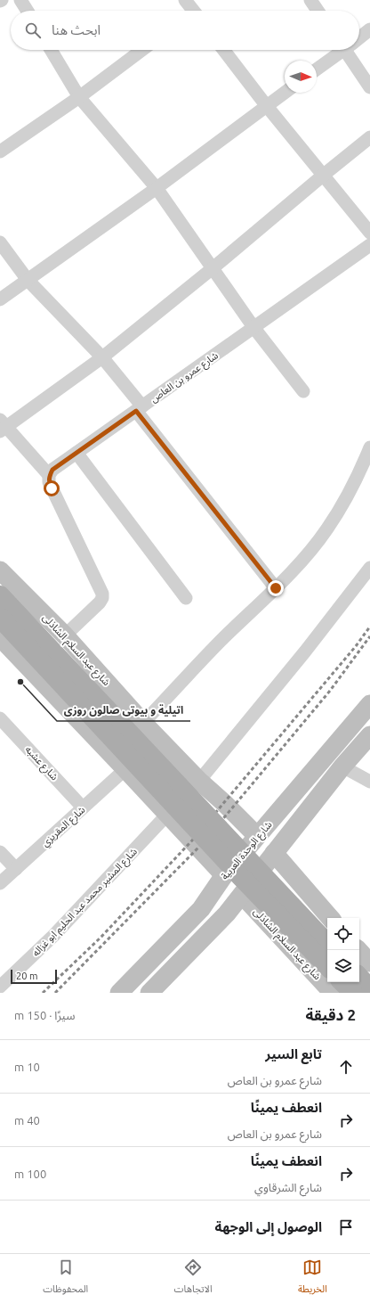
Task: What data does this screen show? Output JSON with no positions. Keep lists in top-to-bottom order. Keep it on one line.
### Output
{"streets":{"street":["شارع عمرو بن العاص","شارع عبد السلام الشاذلى","شارع عشبه","شارع المقريزي","شارع الوحدة العربية","شارع المشير محمد عبد الحليم ابو غزاله"]},"crossings":[["شارع عبد السلام الشاذلى","شارع الوحدة العربية"],["شارع عشبه","شارع المقريزي"]],"places":["اتيلية و بيوتى صالون روزى"],"scale_bar":"20 m","north":"right","page":{"search":"ابحث هنا","scale":"20 m","heading":["2 دقيقة","سيرًا · 150 m"],"list":[["تابع السير","شارع عمرو بن العاص","10 m"],["انعطف يمينًا","شارع عمرو بن العاص","40 m"],["انعطف يمينًا","شارع الشرقاوي","100 m"],"الوصول إلى الوجهة"],"nav":["الخريطة","الاتجاهات","المحفوظات"]}}
